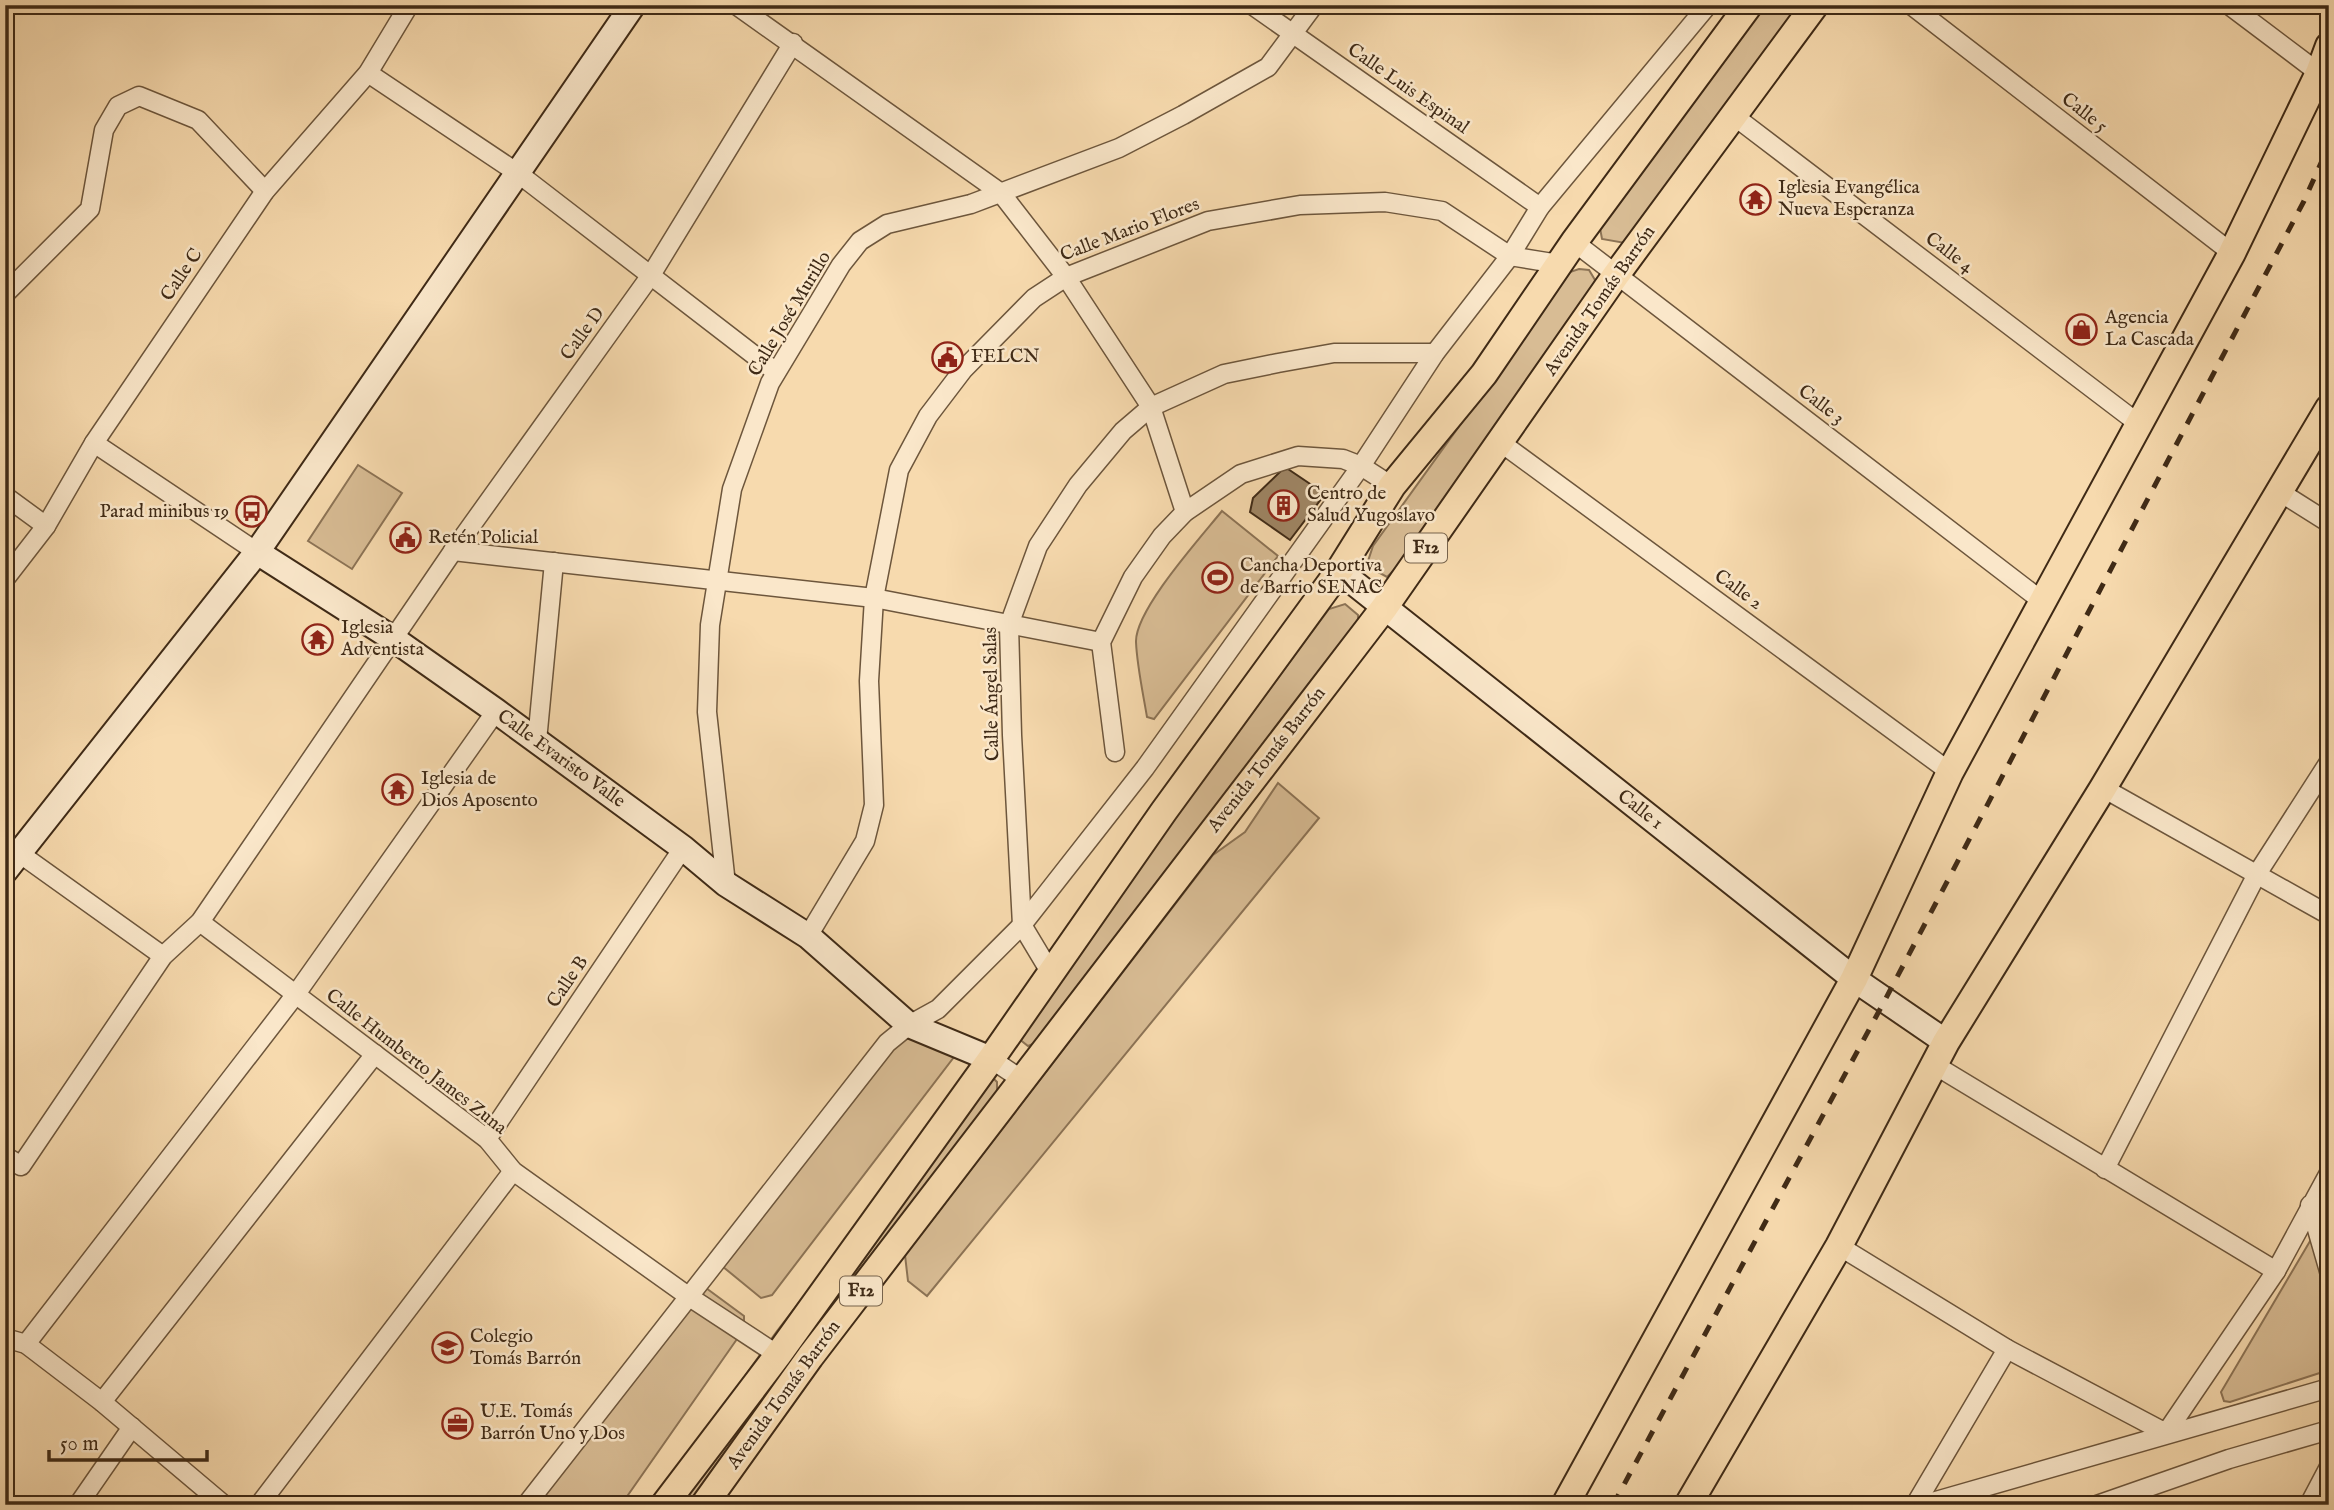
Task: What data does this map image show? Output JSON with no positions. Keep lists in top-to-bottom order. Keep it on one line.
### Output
{"streets":{"main road":["Avenida Tomás Barrón","F12"],"street":["Calle Luis Espinal","Calle 5","Calle Mario Flores","Calle 4","Calle C","Calle José Murillo","Calle D","Calle 3","Calle 2","Calle Ángel Salas","Calle Evaristo Valle","Calle 1","Calle B","Calle Humberto James Zuna"]},"crossings":[["Calle Luis Espinal","Calle José Murillo"],["Calle Mario Flores","Avenida Tomás Barrón"],["Calle Mario Flores","Calle Evaristo Valle"],["Calle 4","Avenida Tomás Barrón"],["Calle C","Calle Evaristo Valle"],["Avenida Tomás Barrón","Calle 3"],["Avenida Tomás Barrón","Calle 2"],["Avenida Tomás Barrón","Calle Ángel Salas"],["Avenida Tomás Barrón","Calle Evaristo Valle"],["Avenida Tomás Barrón","Calle 1"],["Avenida Tomás Barrón","Calle Humberto James Zuna"],["Calle José Murillo","Calle Evaristo Valle"],["Calle D","Calle Evaristo Valle"],["Calle D","Calle Humberto James Zuna"],["Calle Evaristo Valle","Calle B"],["Calle B","Calle Humberto James Zuna"]],"places":{"temple":["Iglesia Evangélica Nueva Esperanza","Iglesia Adventista","Iglesia de Dios Aposento"],"shop":["Agencia La Cascada"],"public building":["FELCN","Retén Policial"],"building":["Centro de Salud Yugoslavo"],"bus stop":["Parad minibus 19"],"sports":["Cancha Deportiva de Barrio SENAC"],"school or university":["Colegio Tomás Barrón"],"office":["U.E. Tomás Barrón Uno y Dos"]},"scale_bar":"50 m"}
